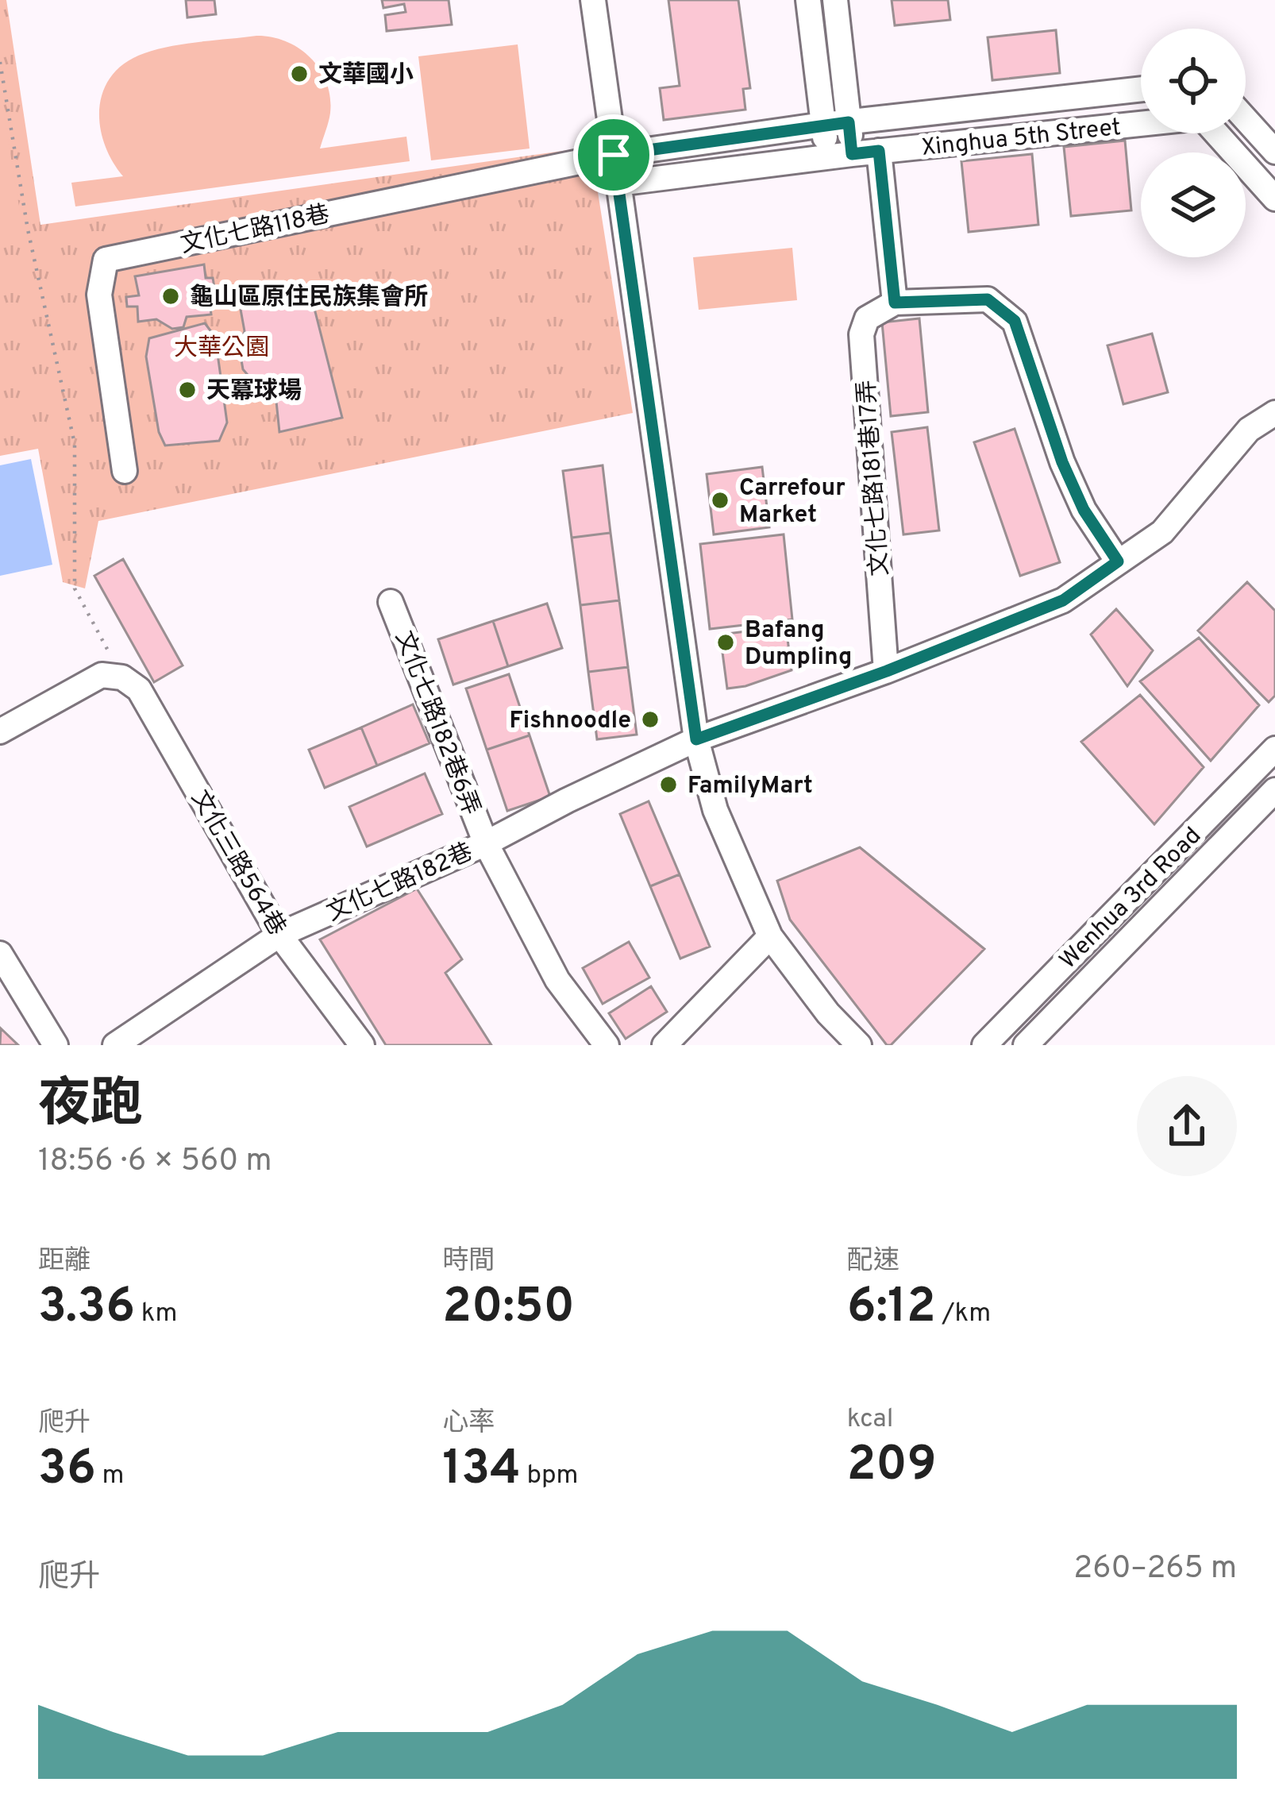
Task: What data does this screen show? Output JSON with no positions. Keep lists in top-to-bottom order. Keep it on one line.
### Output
{"streets":{"street":["Xinghua 5th Street","文化七路118巷","文化七路181巷17弄","文化七路182巷6弄","文化三路564巷","文化七路182巷","Wenhua 3rd Road"]},"crossings":[["Xinghua 5th Street","文化七路118巷"],["文化七路181巷17弄","文化七路182巷"],["文化七路182巷6弄","文化七路182巷"],["文化三路564巷","文化七路182巷"]],"parks":["大華公園"],"places":["文華國小","龜山區原住民族集會所","天冪球場","Carrefour Market","Bafang Dumpling","Fishnoodle","FamilyMart"],"page":{"heading":["夜跑","18:56 · 6 × 560 m"],"stats":[["距離","3.36 km"],["時間","20:50"],["配速","6:12 /km"],["爬升","36 m"],["心率","134 bpm"],["kcal","209"]],"chart":["爬升","260–265 m"]}}
